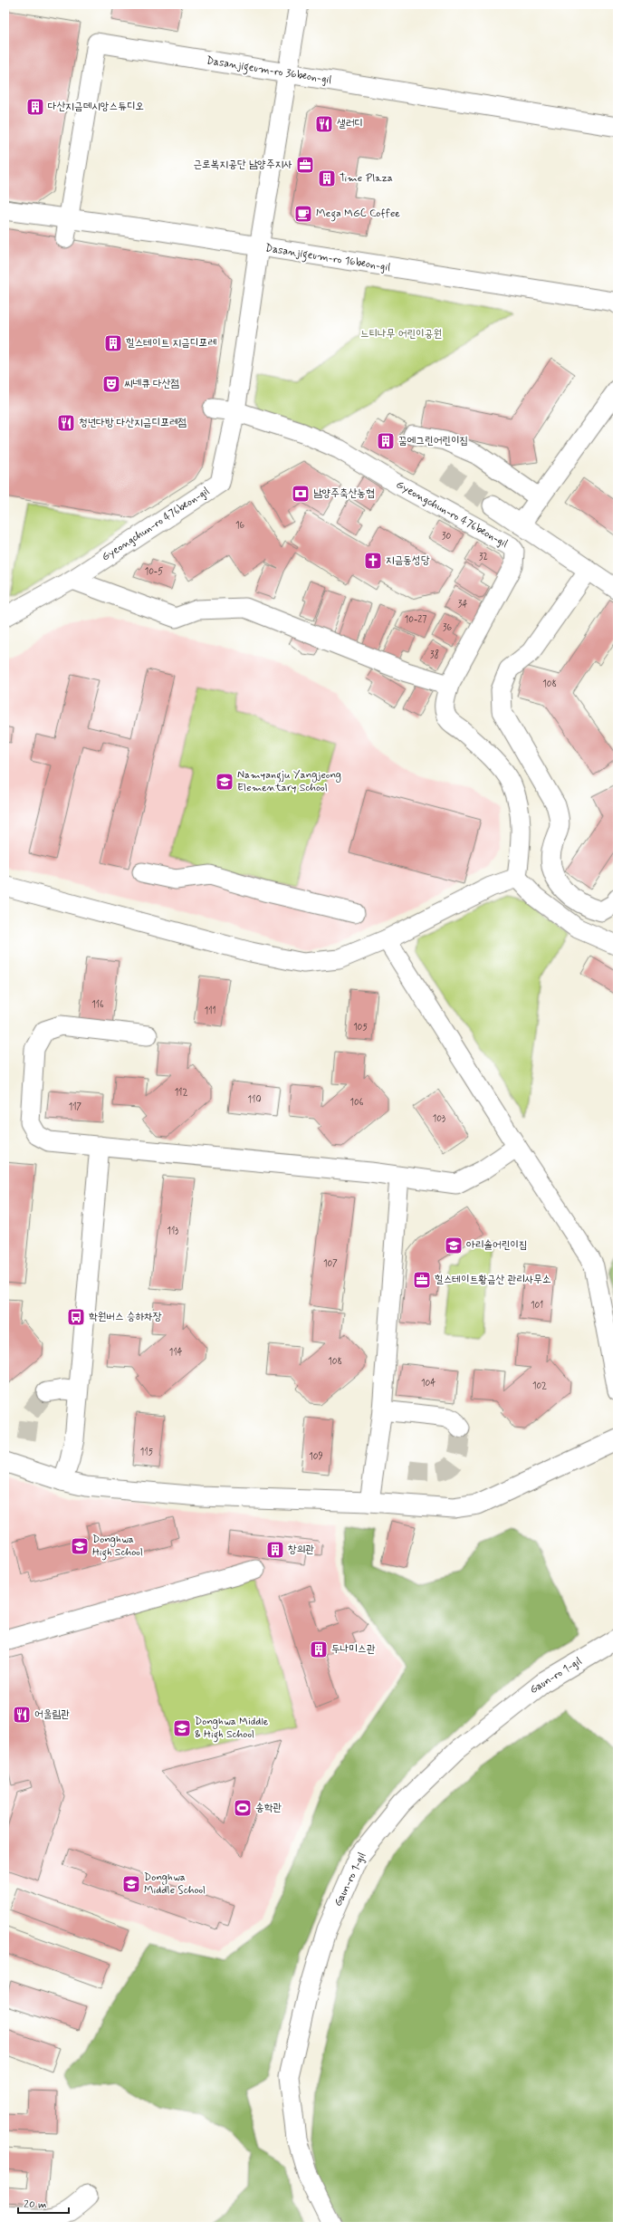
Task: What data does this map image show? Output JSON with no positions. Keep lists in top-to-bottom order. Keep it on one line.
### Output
{"streets":{"street":["Dasanjigeum-ro 36beon-gil","Dasanjigeum-ro 16beon-gil","Gyeongchun-ro 476beon-gil","Gaun-ro 1-gil"]},"crossings":[["Dasanjigeum-ro 36beon-gil","Dasanjigeum-ro 16beon-gil"]],"parks":["느티나무 어린이공원"],"places":{"building":["다산지금데시앙스튜디오","Time Plaza","힐스테이트 지금디포레","꿈에그린어린이집","창의관","두나미스관"],"restaurant":["샐러디","청년다방 다산지금디포레점","어울림관"],"office":["근로복지공단 남양주지사","힐스테이트황금산 관리사무소"],"cafe":["Mega MGC Coffee"],"theatre":["씨네큐 다산점"],"bank":["남양주축산농협"],"church":["지금동성당"],"school or university":["Namyangju Yangjeong Elementary School","아리솔어린이집","Donghwa High School","Donghwa Middle & High School","Donghwa Middle School"],"bus stop":["학원버스 승하차장"],"sports":["송학관"]},"house_numbers":["16","30","32","10-5","34","10-27","36","38","108","116","111","105","112","110","106","117","103","113","107","101","114","108","104","102","115","109"],"scale_bar":"20 m"}
